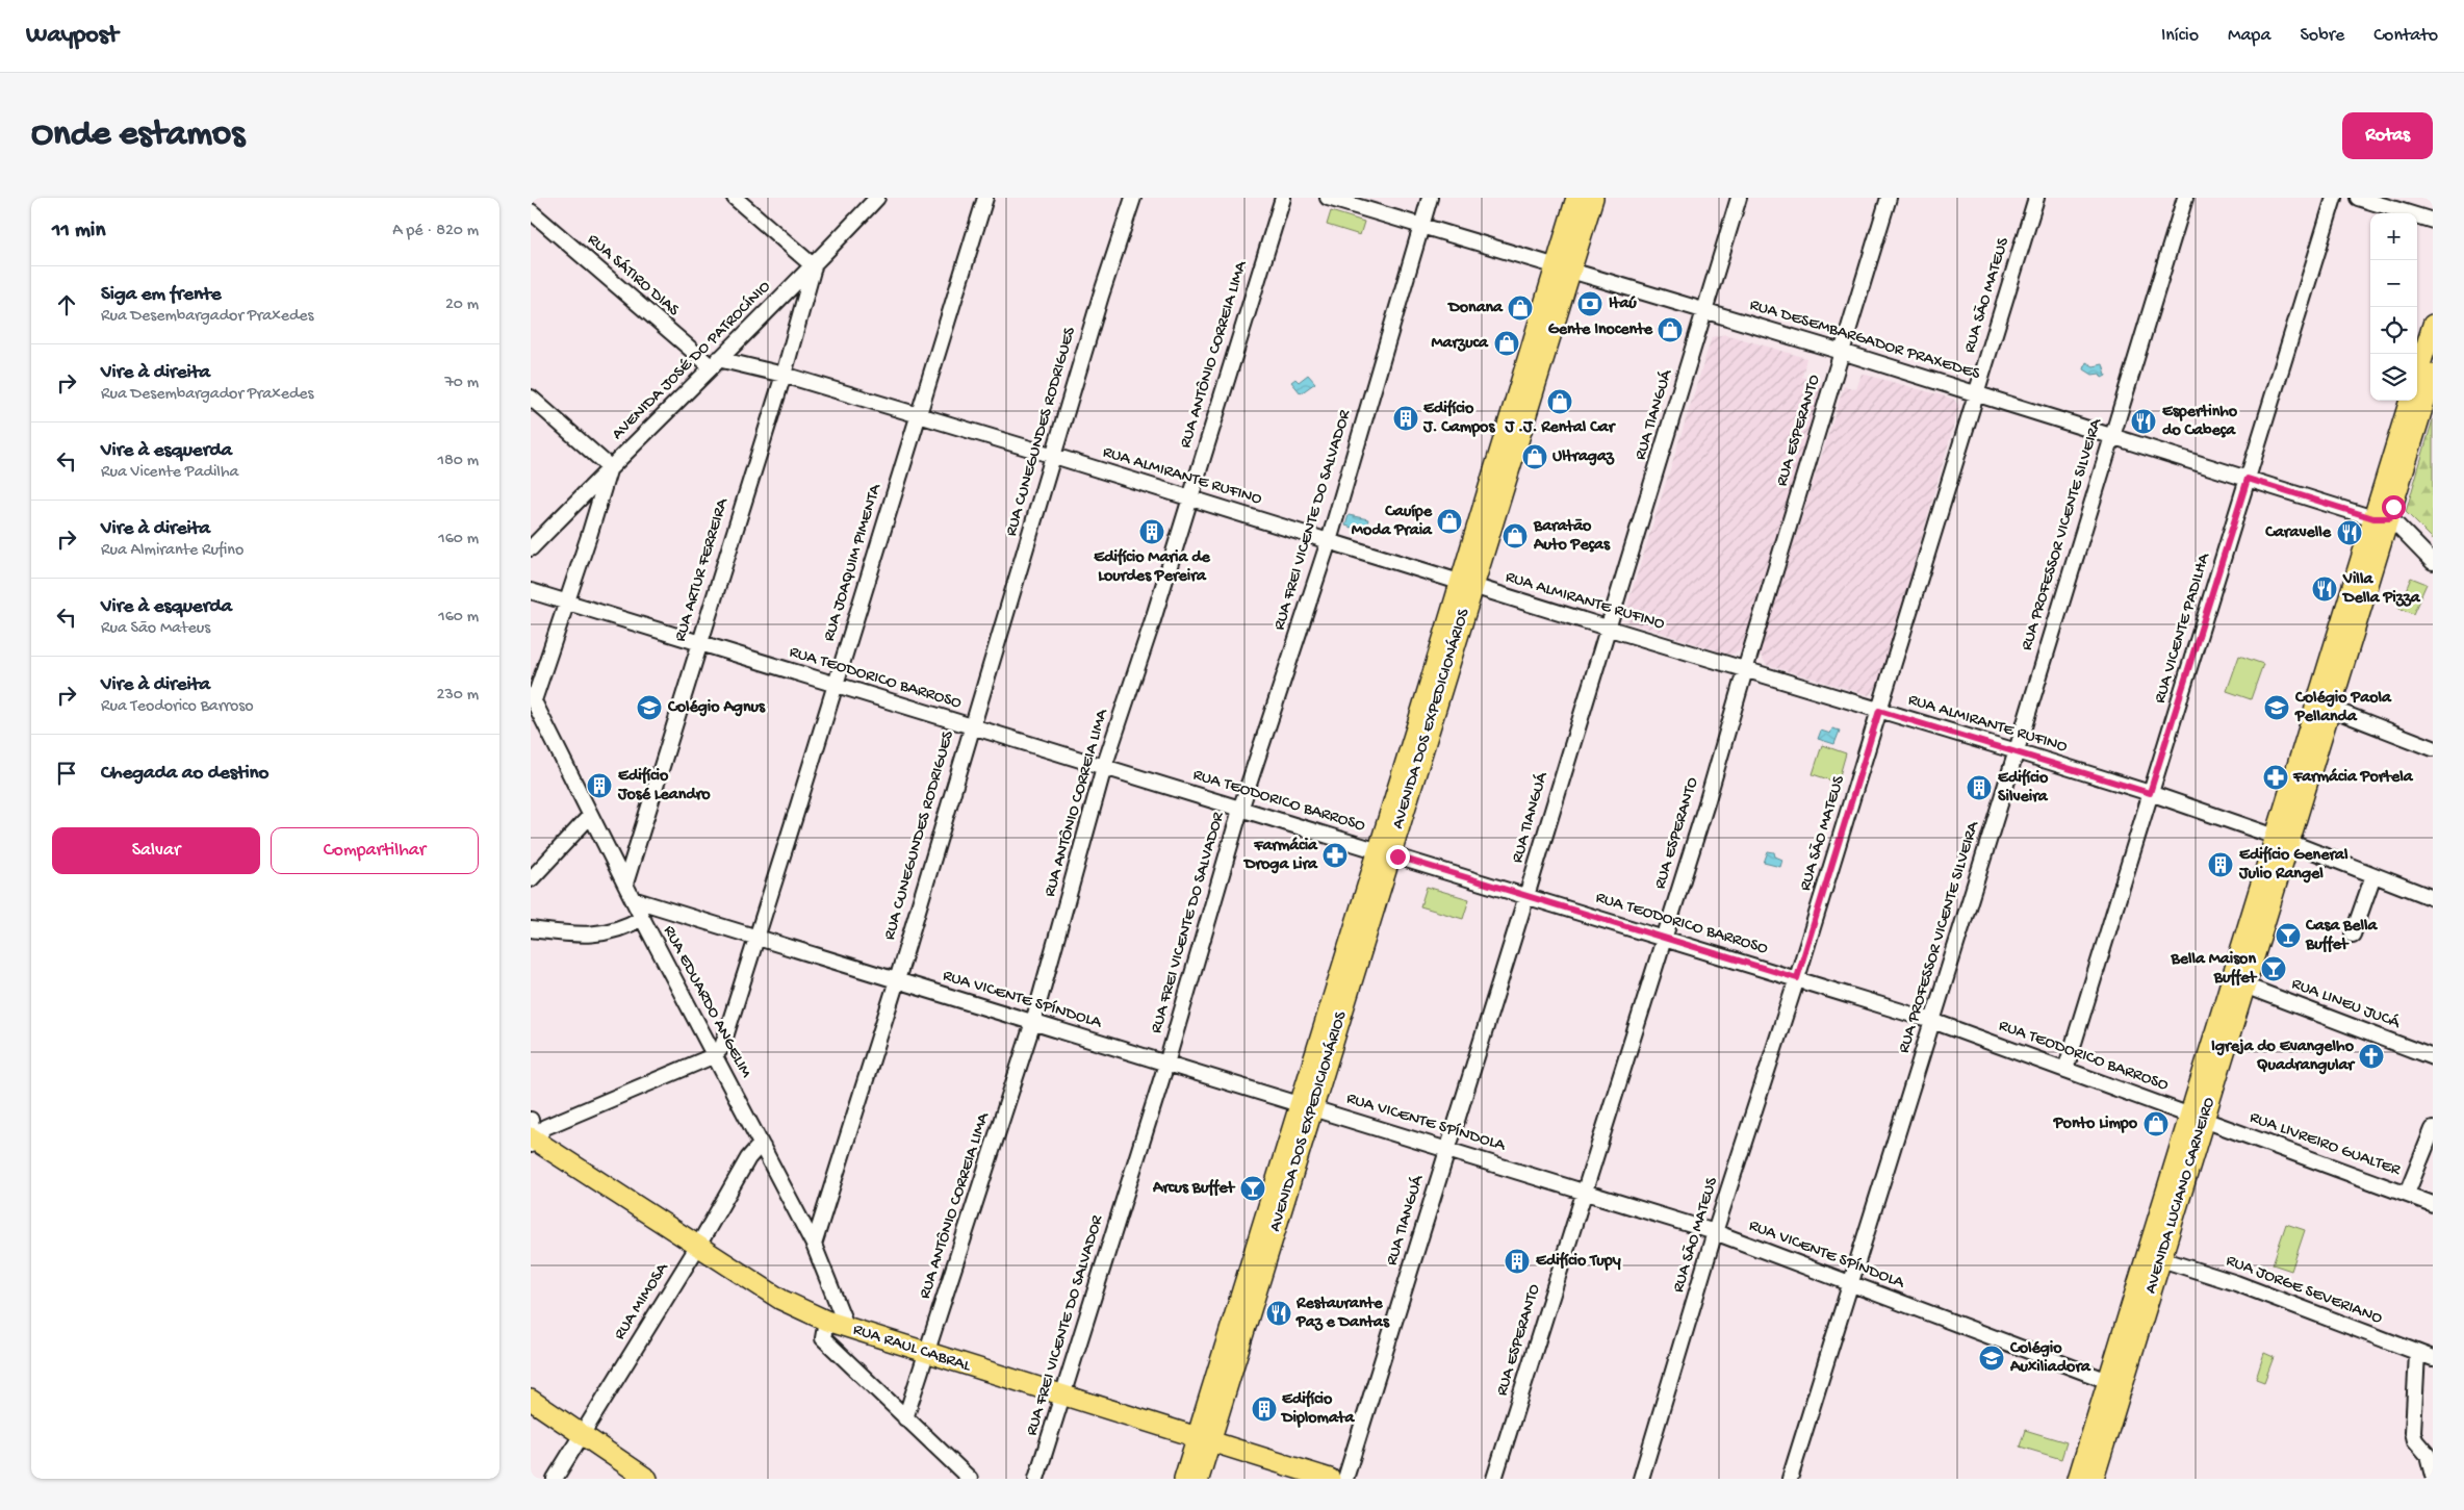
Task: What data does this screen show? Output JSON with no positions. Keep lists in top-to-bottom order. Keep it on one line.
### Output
{"streets":{"main road":["AVENIDA DOS EXPEDICIONÁRIOS","AVENIDA LUCIANO CARNEIRO","RUA RAUL CABRAL"],"street":["RUA SÁTIRO DIAS","RUA SÃO MATEUS","RUA DESEMBARGADOR PRAXEDES","RUA ANTÔNIO CORREIA LIMA","AVENIDA JOSÉ DO PATROCÍNIO","RUA TIANGUÁ","RUA ESPERANTO","RUA CUNEGUNDES RODRIGUES","RUA ALMIRANTE RUFINO","RUA FREI VICENTE DO SALVADOR","RUA PROFESSOR VICENTE SILVEIRA","RUA JOAQUIM PIMENTA","RUA ARTUR FERREIRA","RUA VICENTE PADILHA","RUA TEODORICO BARROSO","RUA VICENTE SPÍNDOLA","RUA EDUARDO ANGELIM","RUA LINEU JUCÁ","RUA LIVREIRO GUALTER","RUA JORGE SEVERIANO","RUA MIMOSA"]},"crossings":[["RUA SÁTIRO DIAS","AVENIDA JOSÉ DO PATROCÍNIO"],["RUA SÁTIRO DIAS","RUA ALMIRANTE RUFINO"],["RUA SÃO MATEUS","RUA DESEMBARGADOR PRAXEDES"],["RUA SÃO MATEUS","RUA ALMIRANTE RUFINO"],["RUA SÃO MATEUS","RUA TEODORICO BARROSO"],["RUA SÃO MATEUS","RUA VICENTE SPÍNDOLA"],["RUA DESEMBARGADOR PRAXEDES","RUA TIANGUÁ"],["RUA DESEMBARGADOR PRAXEDES","RUA ESPERANTO"],["RUA DESEMBARGADOR PRAXEDES","RUA FREI VICENTE DO SALVADOR"],["RUA DESEMBARGADOR PRAXEDES","RUA PROFESSOR VICENTE SILVEIRA"],["RUA DESEMBARGADOR PRAXEDES","RUA VICENTE PADILHA"],["RUA DESEMBARGADOR PRAXEDES","AVENIDA DOS EXPEDICIONÁRIOS"],["RUA DESEMBARGADOR PRAXEDES","AVENIDA LUCIANO CARNEIRO"],["RUA ANTÔNIO CORREIA LIMA","RUA ALMIRANTE RUFINO"],["RUA ANTÔNIO CORREIA LIMA","RUA TEODORICO BARROSO"],["RUA ANTÔNIO CORREIA LIMA","RUA VICENTE SPÍNDOLA"],["RUA ANTÔNIO CORREIA LIMA","RUA RAUL CABRAL"],["AVENIDA JOSÉ DO PATROCÍNIO","RUA ALMIRANTE RUFINO"],["AVENIDA JOSÉ DO PATROCÍNIO","RUA ARTUR FERREIRA"],["RUA TIANGUÁ","RUA ALMIRANTE RUFINO"],["RUA TIANGUÁ","RUA TEODORICO BARROSO"],["RUA TIANGUÁ","RUA VICENTE SPÍNDOLA"],["RUA ESPERANTO","RUA ALMIRANTE RUFINO"],["RUA ESPERANTO","RUA TEODORICO BARROSO"],["RUA ESPERANTO","RUA VICENTE SPÍNDOLA"],["RUA CUNEGUNDES RODRIGUES","RUA ALMIRANTE RUFINO"],["RUA CUNEGUNDES RODRIGUES","RUA TEODORICO BARROSO"],["RUA CUNEGUNDES RODRIGUES","RUA VICENTE SPÍNDOLA"],["RUA CUNEGUNDES RODRIGUES","RUA EDUARDO ANGELIM"],["RUA ALMIRANTE RUFINO","RUA FREI VICENTE DO SALVADOR"],["RUA ALMIRANTE RUFINO","RUA PROFESSOR VICENTE SILVEIRA"],["RUA ALMIRANTE RUFINO","RUA JOAQUIM PIMENTA"],["RUA ALMIRANTE RUFINO","RUA ARTUR FERREIRA"],["RUA ALMIRANTE RUFINO","RUA VICENTE PADILHA"],["RUA ALMIRANTE RUFINO","AVENIDA DOS EXPEDICIONÁRIOS"],["RUA ALMIRANTE RUFINO","AVENIDA LUCIANO CARNEIRO"],["RUA FREI VICENTE DO SALVADOR","RUA TEODORICO BARROSO"],["RUA FREI VICENTE DO SALVADOR","RUA VICENTE SPÍNDOLA"],["RUA FREI VICENTE DO SALVADOR","RUA RAUL CABRAL"],["RUA PROFESSOR VICENTE SILVEIRA","RUA TEODORICO BARROSO"],["RUA PROFESSOR VICENTE SILVEIRA","RUA VICENTE SPÍNDOLA"],["RUA JOAQUIM PIMENTA","RUA TEODORICO BARROSO"],["RUA JOAQUIM PIMENTA","RUA VICENTE SPÍNDOLA"],["RUA JOAQUIM PIMENTA","RUA EDUARDO ANGELIM"],["RUA ARTUR FERREIRA","RUA TEODORICO BARROSO"],["RUA ARTUR FERREIRA","RUA EDUARDO ANGELIM"],["RUA VICENTE PADILHA","RUA TEODORICO BARROSO"],["RUA TEODORICO BARROSO","AVENIDA DOS EXPEDICIONÁRIOS"],["RUA TEODORICO BARROSO","RUA LIVREIRO GUALTER"],["RUA TEODORICO BARROSO","AVENIDA LUCIANO CARNEIRO"],["AVENIDA DOS EXPEDICIONÁRIOS","RUA VICENTE SPÍNDOLA"],["AVENIDA DOS EXPEDICIONÁRIOS","RUA RAUL CABRAL"],["RUA VICENTE SPÍNDOLA","RUA EDUARDO ANGELIM"],["RUA VICENTE SPÍNDOLA","AVENIDA LUCIANO CARNEIRO"],["RUA EDUARDO ANGELIM","RUA MIMOSA"],["RUA EDUARDO ANGELIM","RUA RAUL CABRAL"],["RUA LINEU JUCÁ","AVENIDA LUCIANO CARNEIRO"],["RUA LIVREIRO GUALTER","AVENIDA LUCIANO CARNEIRO"],["AVENIDA LUCIANO CARNEIRO","RUA JORGE SEVERIANO"],["RUA MIMOSA","RUA RAUL CABRAL"]],"places":{"bank":["Itaú"],"shop":["Donana","Gente Inocente","Marzuca","J .J. Rental Car","Ultragaz","Cauípe Moda Praia","Baratão Auto Peças","Ponto Limpo"],"building":["Edifício J. Campos","Edifício Maria de Lourdes Pereira","Edifício José Leandro","Edifício Silveira","Edifício General Julio Rangel","Edifício Tupy","Edifício Diplomata"],"restaurant":["Espertinho do Cabeça","Caravelle","Villa Della Pizza","Restaurante Paz e Dantas"],"school or university":["Colégio Agnus","Colégio Paola Pellanda","Colégio Auxiliadora"],"pharmacy":["Farmácia Portela","Farmácia Droga Lira"],"bar":["Casa Bella Buffet","Bella Maison Buffet","Arcus Buffet"],"church":["Igreja do Evangelho Quadrangular"]},"page":{"header":"Waypost","nav":["Início","Mapa","Sobre","Contato"],"buttons":["Rotas",["Salvar","Compartilhar"]],"title":"Onde estamos","heading":["11 min","A pé · 820 m"],"map_buttons":["+","−"],"list":[["Siga em frente","Rua Desembargador Praxedes","20 m"],["Vire à direita","Rua Desembargador Praxedes","70 m"],["Vire à esquerda","Rua Vicente Padilha","180 m"],["Vire à direita","Rua Almirante Rufino","160 m"],["Vire à esquerda","Rua São Mateus","160 m"],["Vire à direita","Rua Teodorico Barroso","230 m"],"Chegada ao destino"]}}
